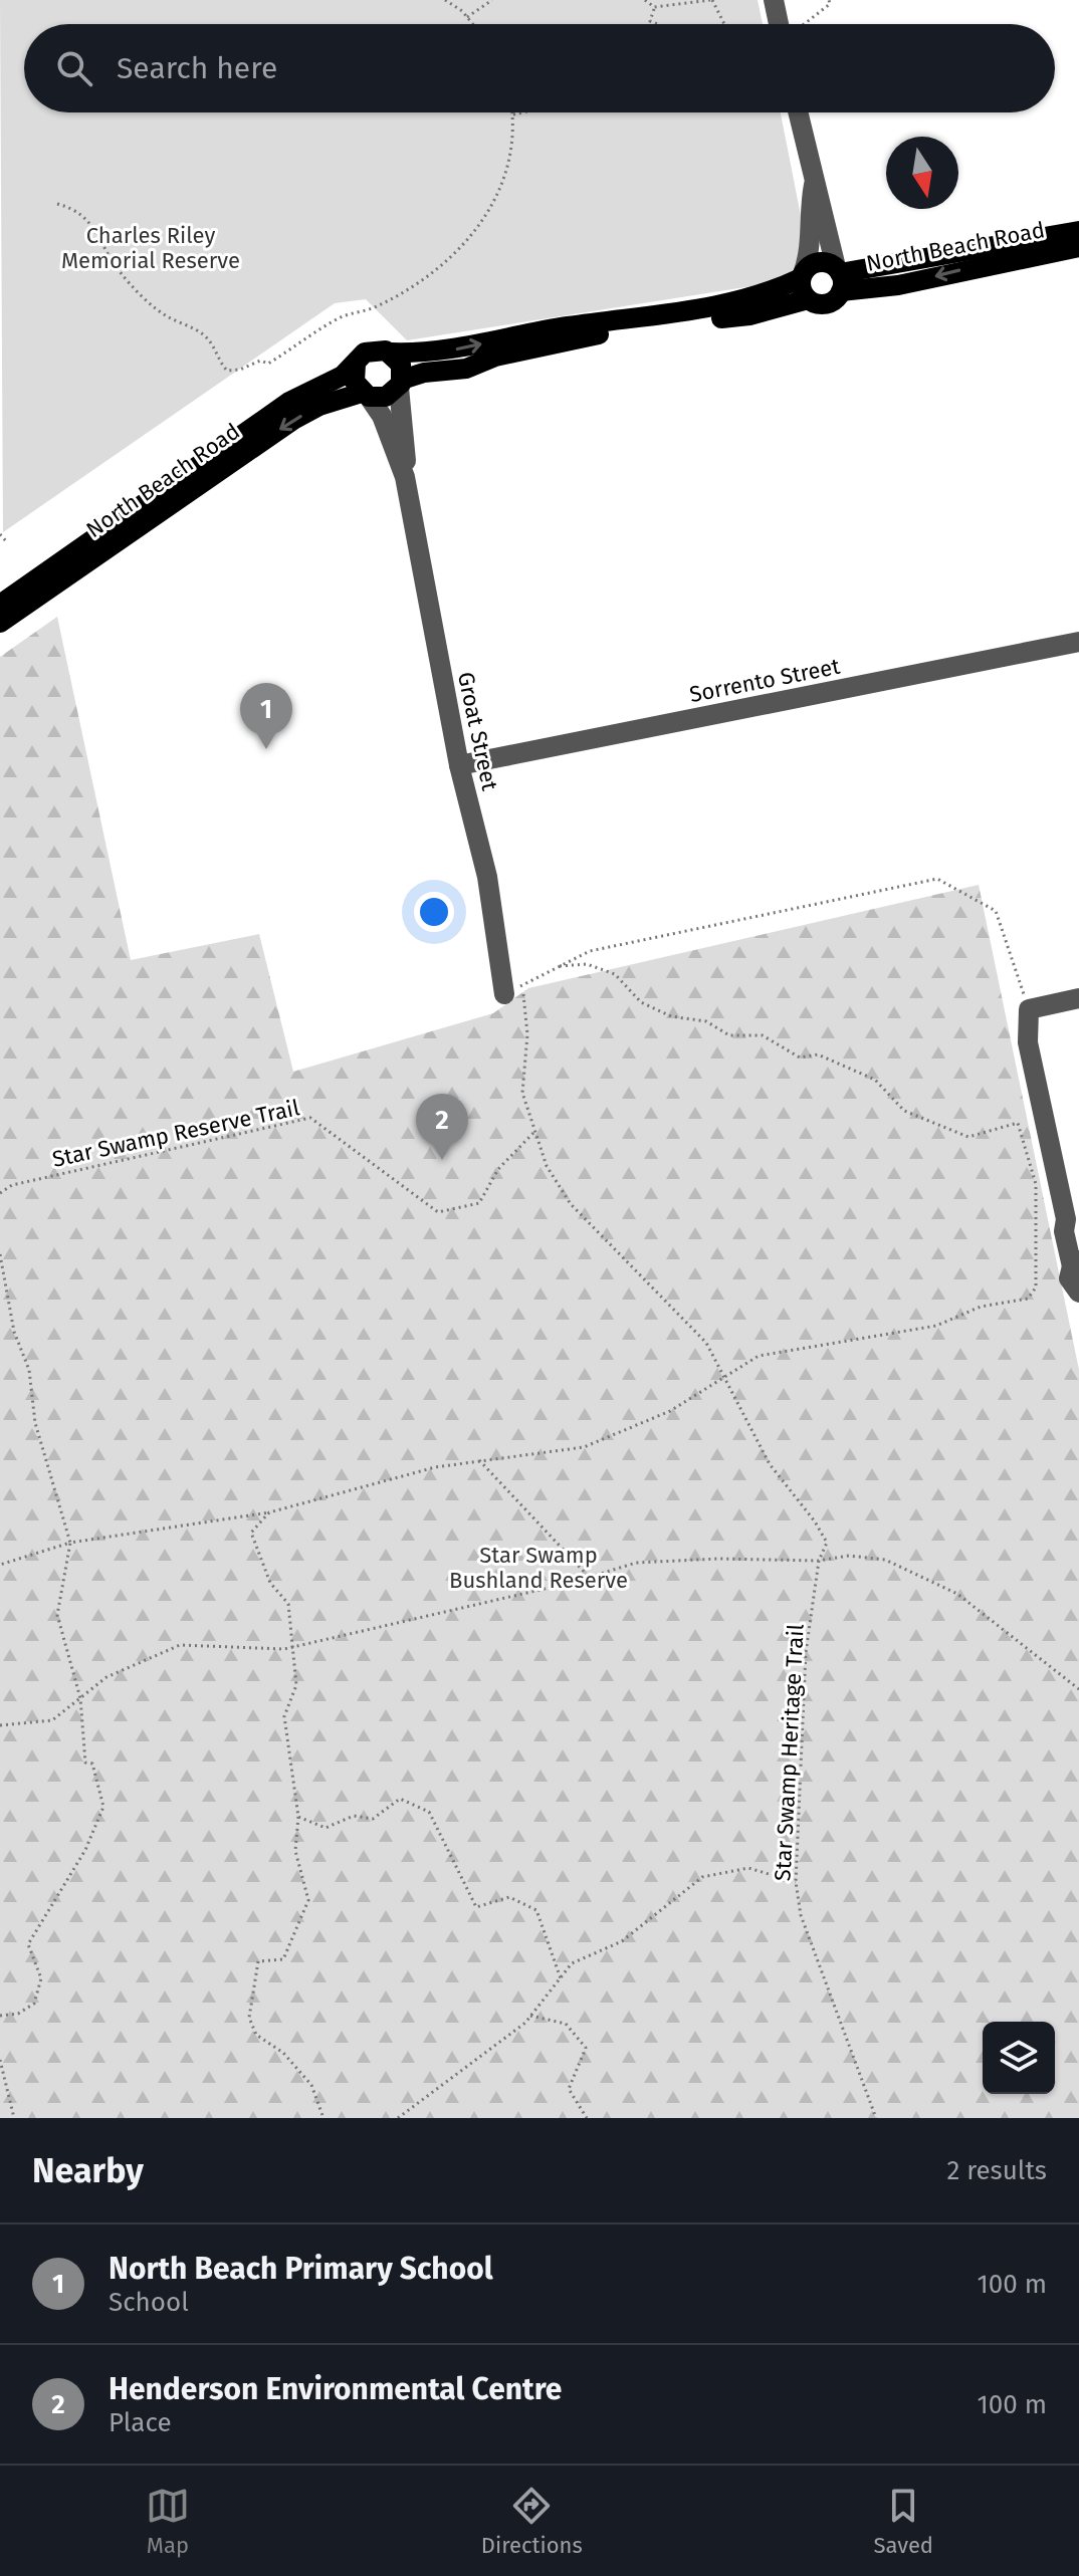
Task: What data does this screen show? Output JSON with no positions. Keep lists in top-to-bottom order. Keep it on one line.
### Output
{"streets":{"main road":["North Beach Road"],"street":["Sorrento Street","Groat Street"],"path":["Star Swamp Reserve Trail","Star Swamp Heritage Trail"]},"crossings":[["North Beach Road","Groat Street"],["Sorrento Street","Groat Street"],["Groat Street","Star Swamp Heritage Trail"],["Star Swamp Reserve Trail","Star Swamp Heritage Trail"]],"parks":["Charles Riley Memorial Reserve","Star Swamp Bushland Reserve"],"north":"bottom","page":{"search":"Search here","pins":["1","2"],"heading":["Nearby","2 results"],"list":[{"mark":"1","name":"North Beach Primary School","note":"School","value":"100 m"},{"mark":"2","name":"Henderson Environmental Centre","note":"Place","value":"100 m"}],"nav":["Map","Directions","Saved"]}}
